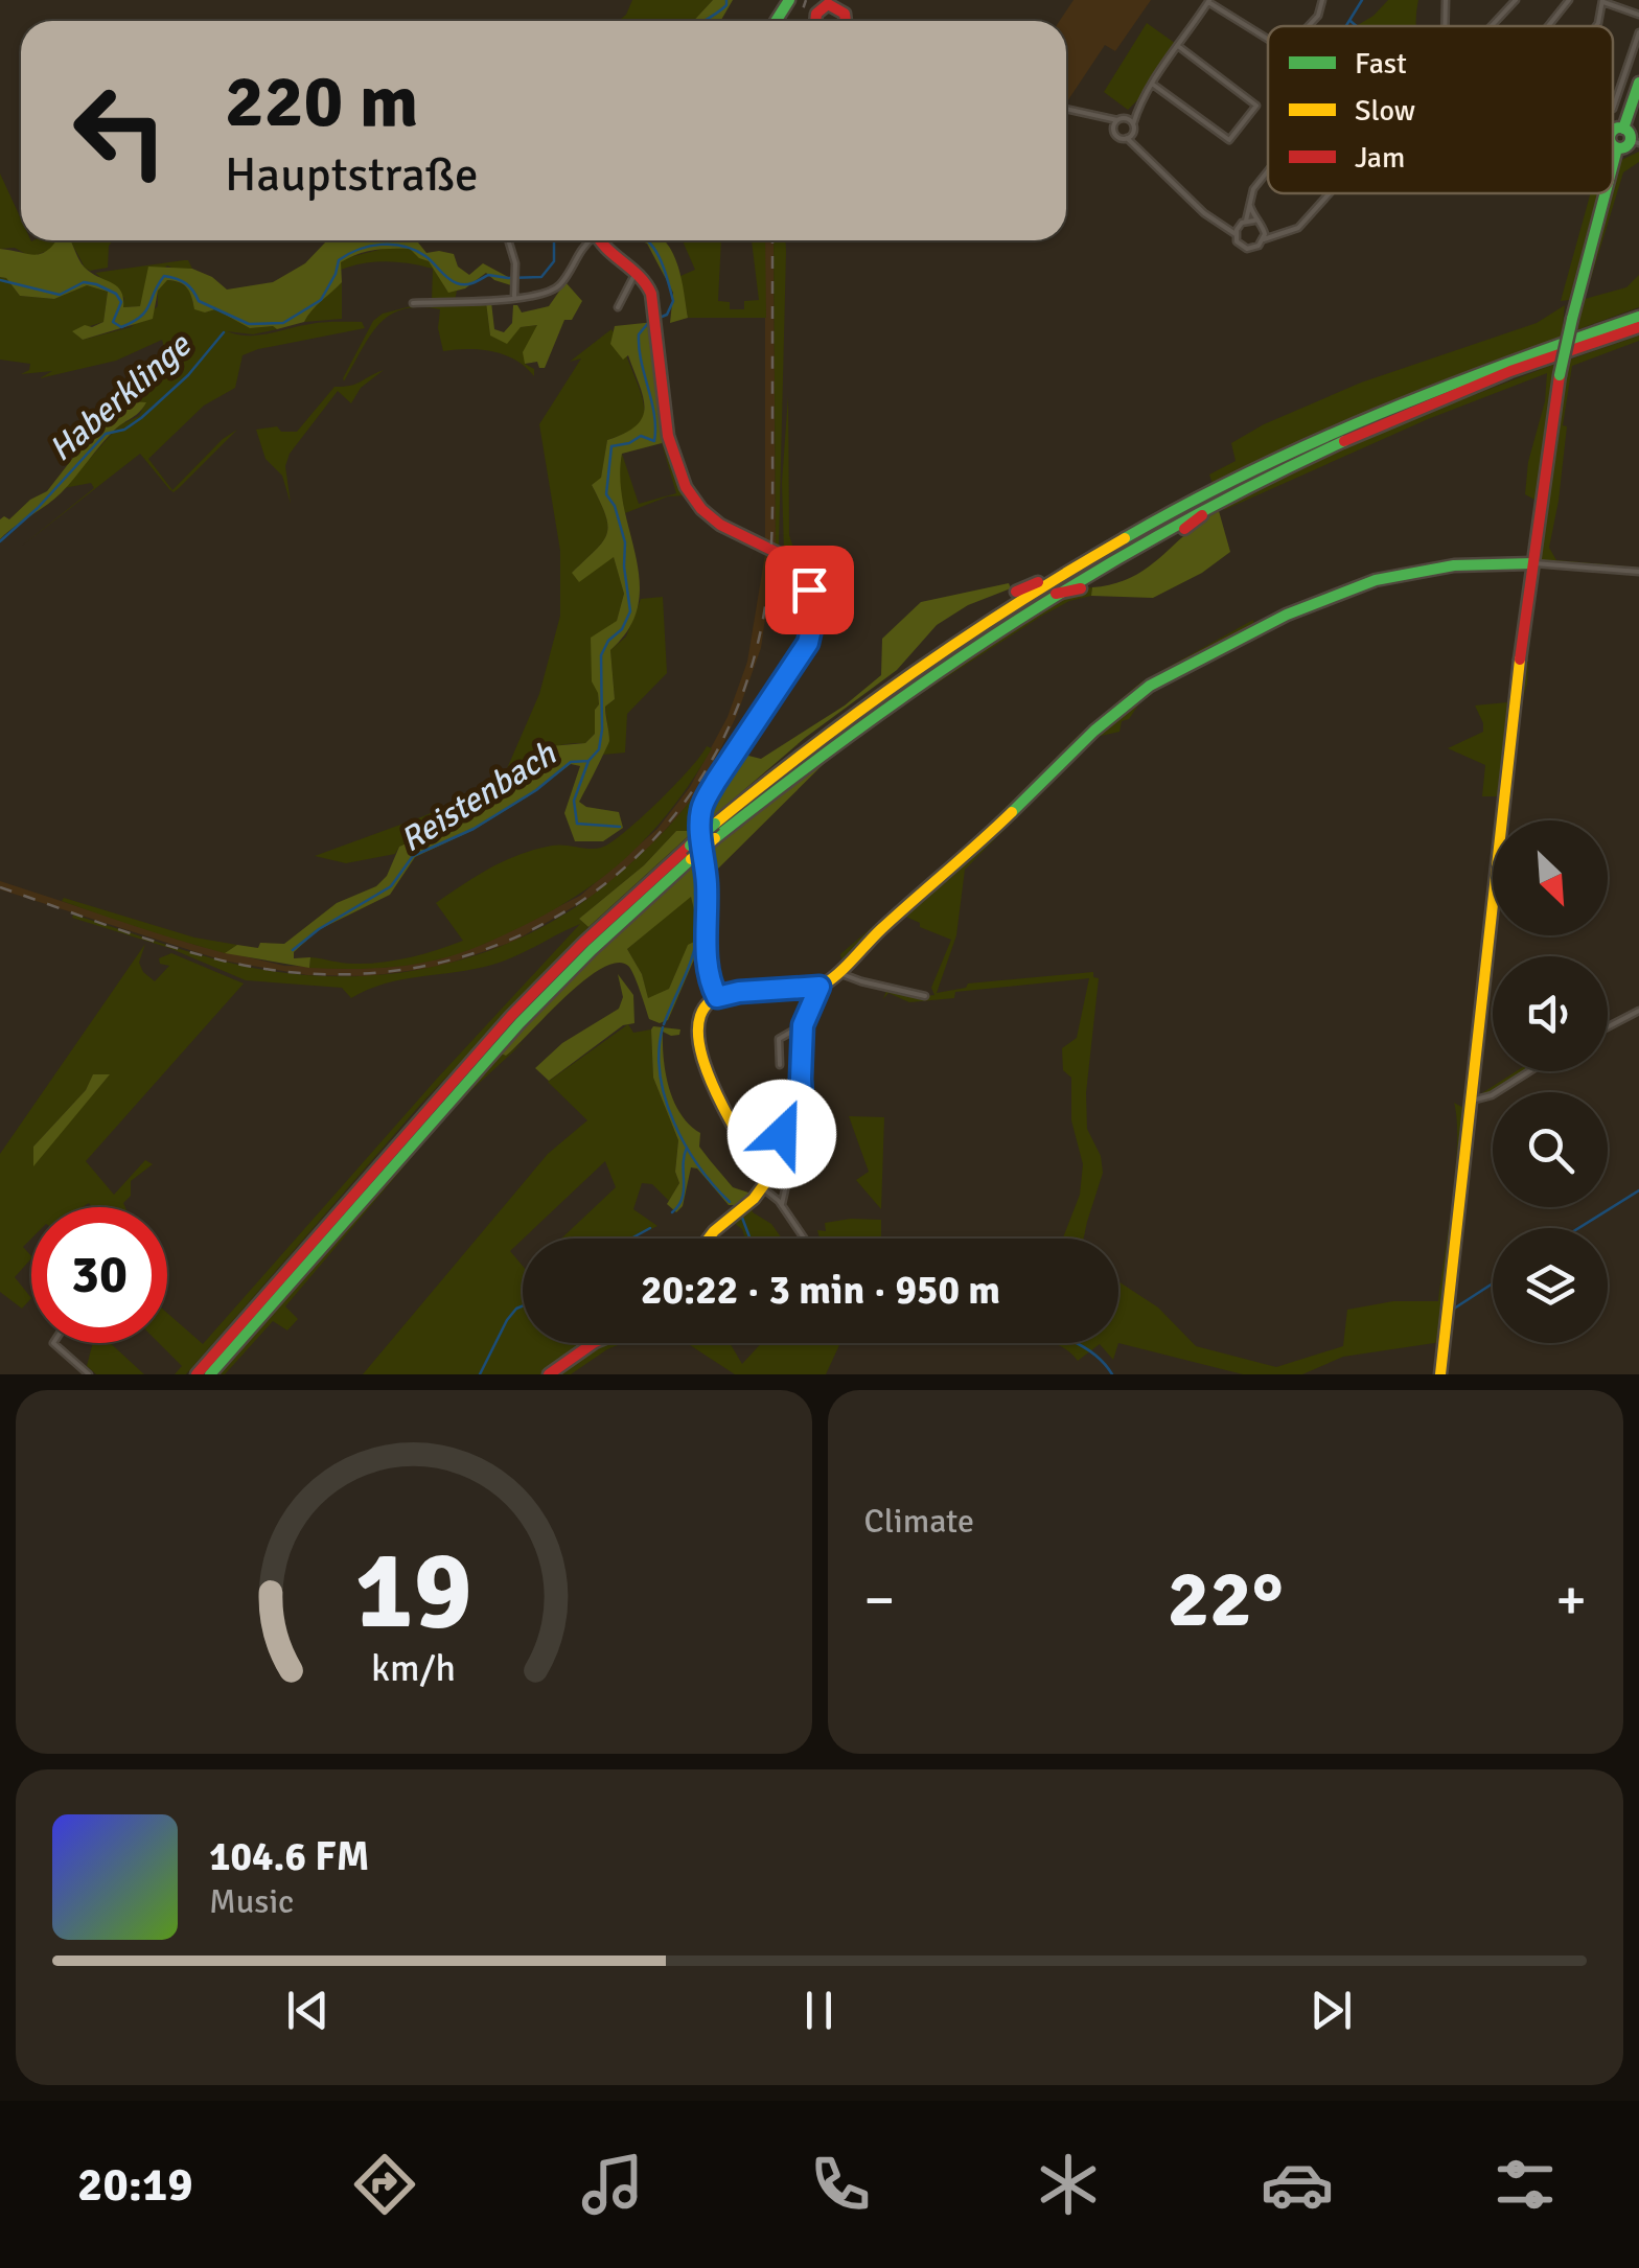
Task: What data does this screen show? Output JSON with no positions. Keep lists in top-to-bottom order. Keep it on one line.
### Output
{"water":["Haberklinge","Reistenbach"],"legend":["Fast","Slow","Jam"],"north":"bottom right","page":{"turn":["220 m","Hauptstraße"],"limit":"30","trip":"20:22 · 3 min · 950 m","tile":"Climate","heat":["−","22°","+"],"song":["104.6 FM","Music"],"tabs":"20:19","gauge":["19","km/h"]}}
